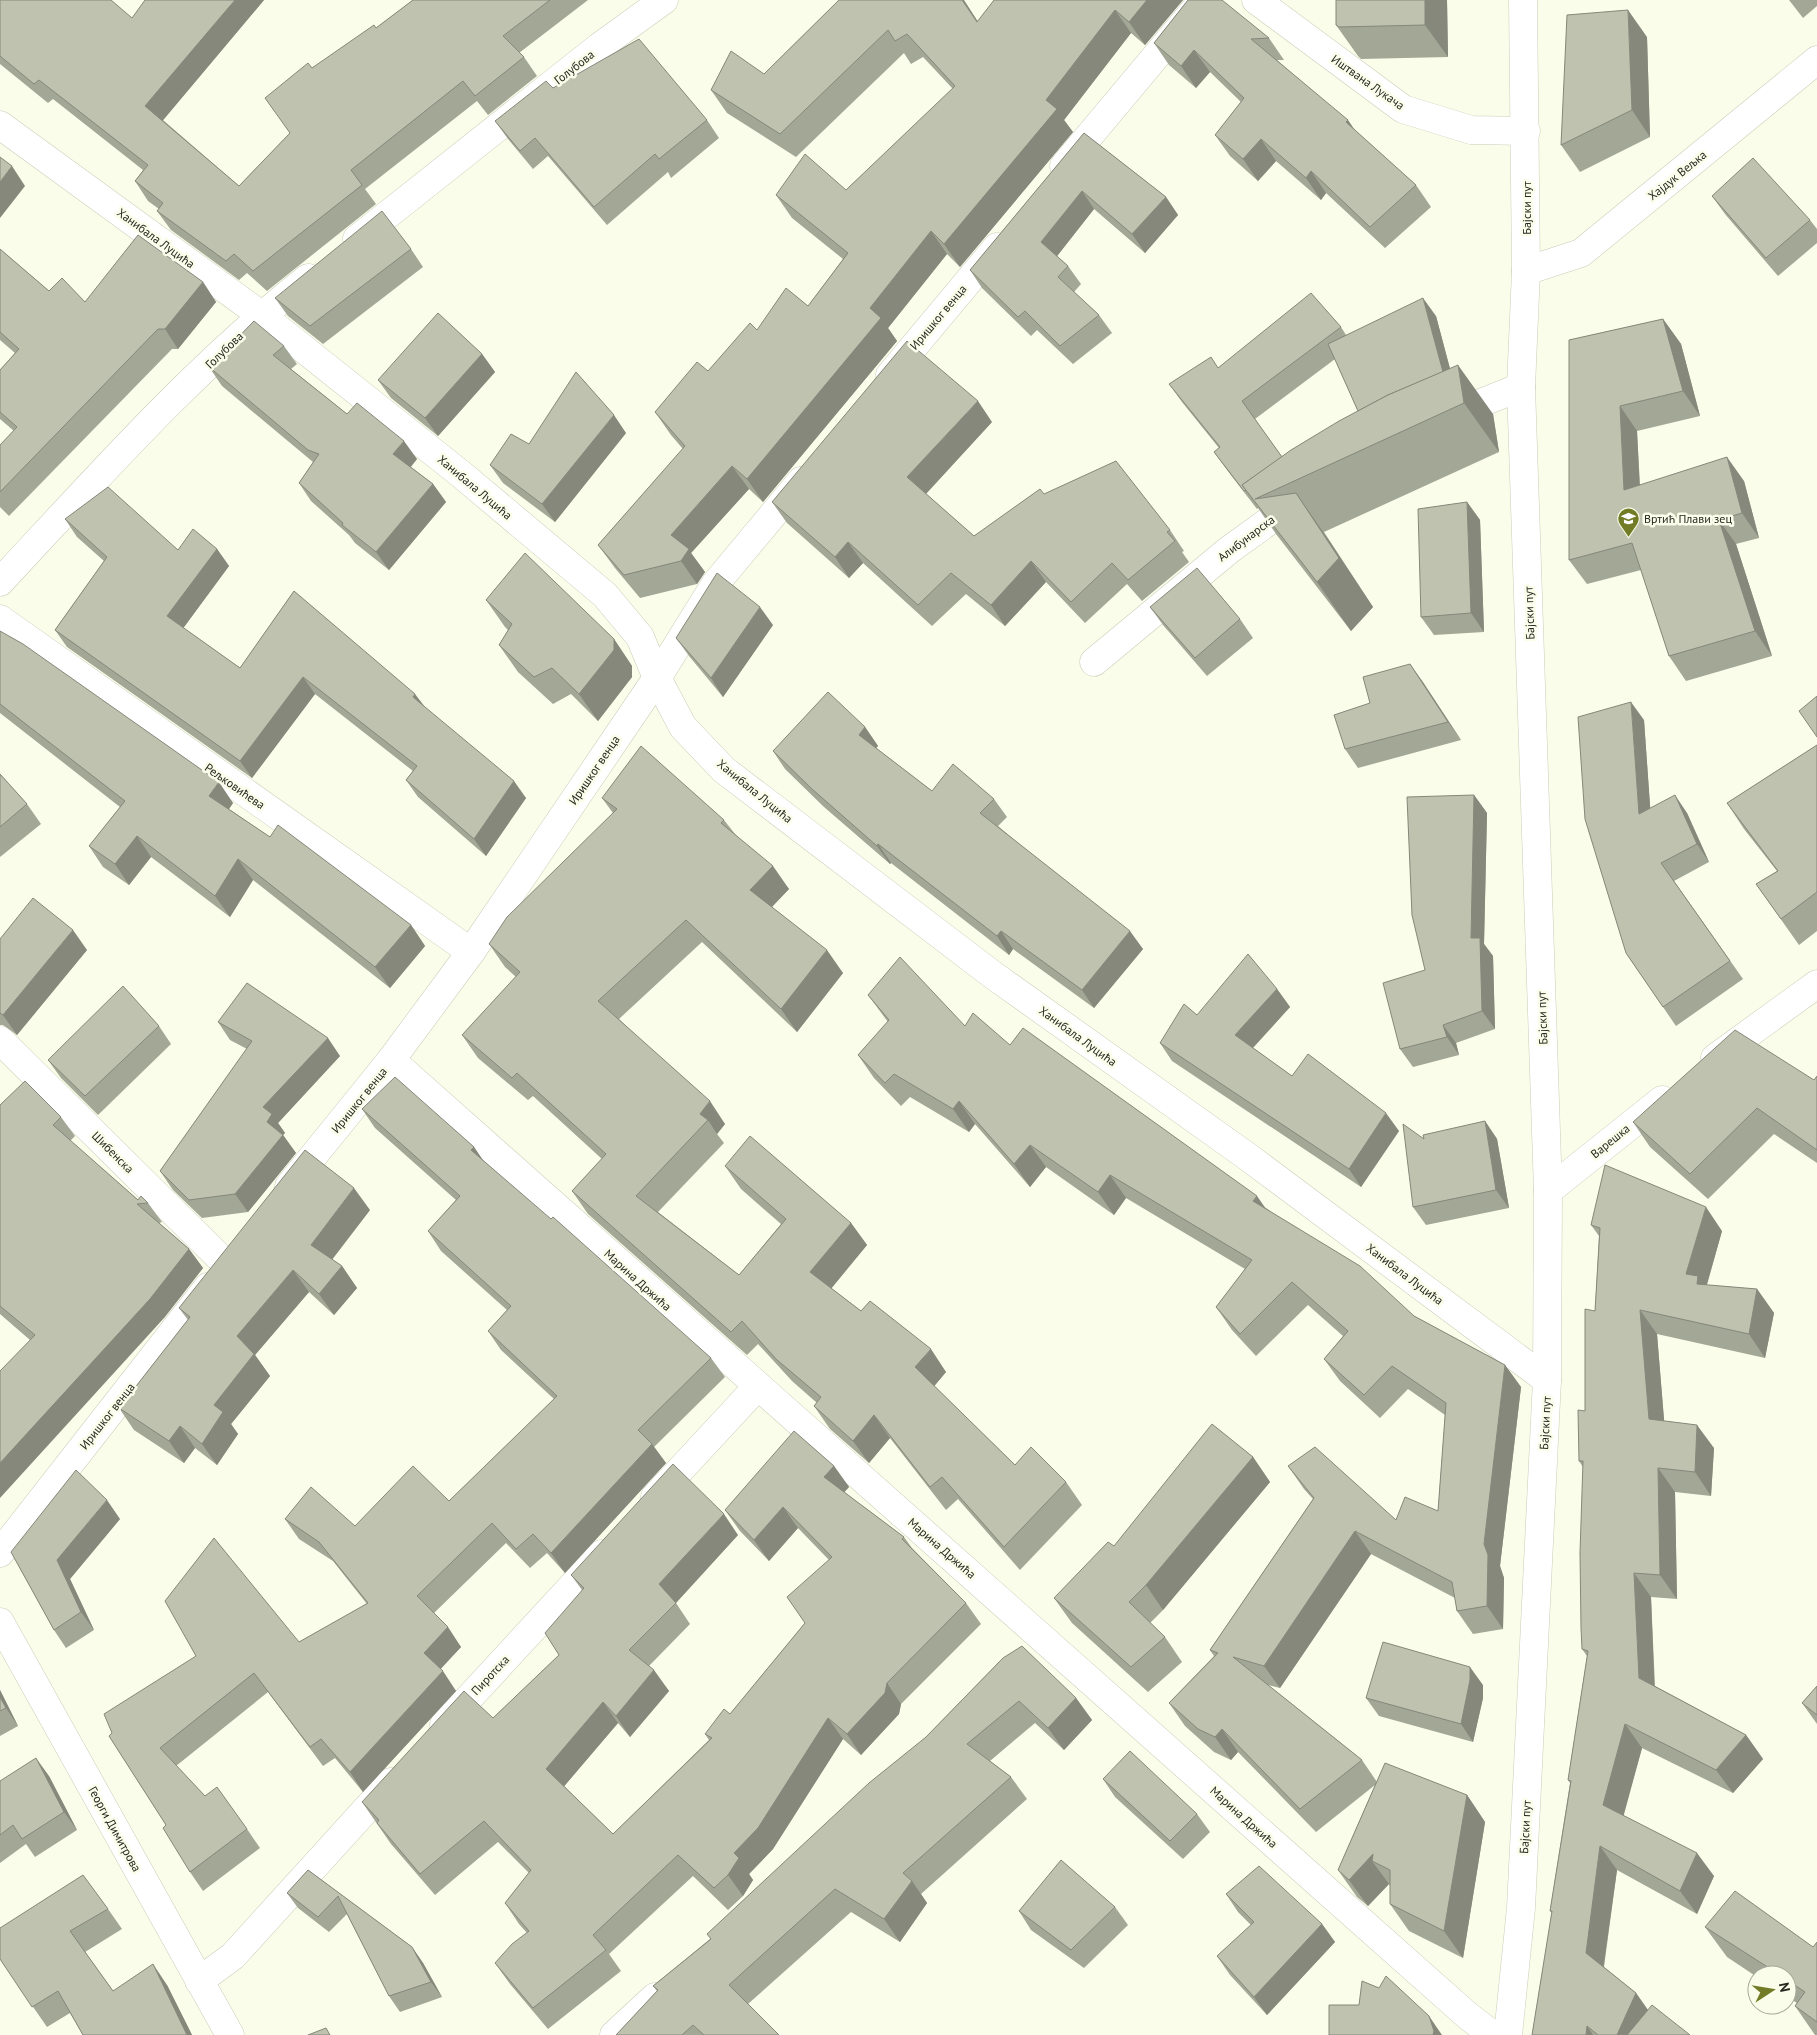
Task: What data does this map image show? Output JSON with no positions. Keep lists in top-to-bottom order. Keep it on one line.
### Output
{"streets":{"street":["Голубова","Иштвана Лукача","Хајдук Вељка","Бајски пут","Ханибала Луцића","Иришког венца","Алибунарска","Рељковићева","Варешка","Шибенска","Марина Држића","Пиротска","Георги Димитрова"]},"crossings":[["Голубова","Ханибала Луцића"],["Иштвана Лукача","Бајски пут"],["Хајдук Вељка","Бајски пут"],["Бајски пут","Ханибала Луцића"],["Бајски пут","Варешка"],["Ханибала Луцића","Иришког венца"],["Иришког венца","Рељковићева"],["Иришког венца","Шибенска"],["Иришког венца","Марина Држића"],["Марина Држића","Пиротска"],["Пиротска","Георги Димитрова"]],"places":{"school or university":["Вртић Плави зец"]},"north":"right"}
